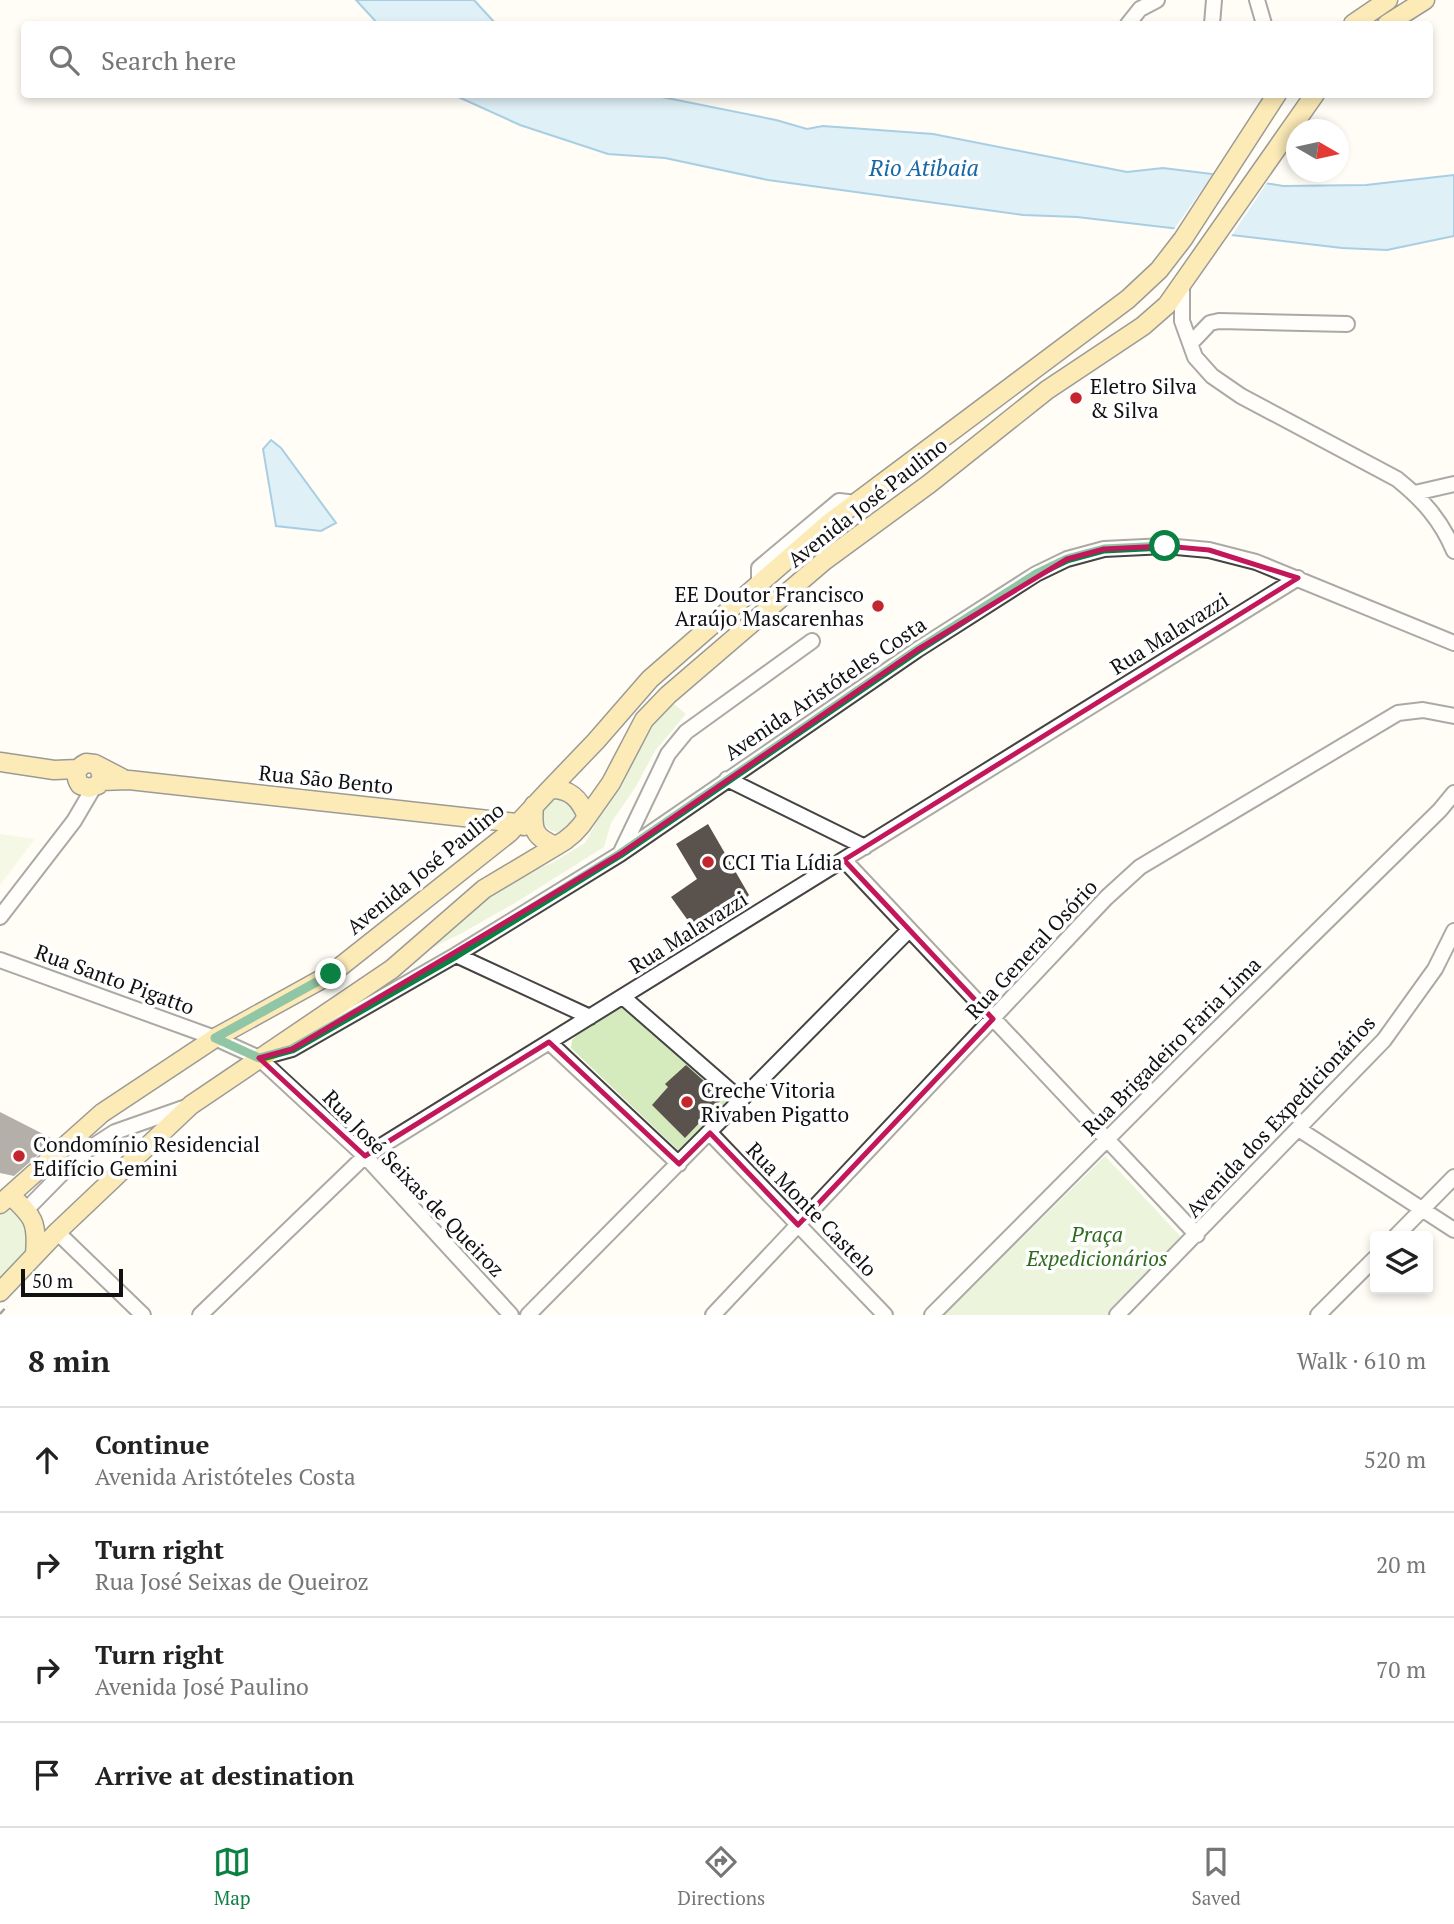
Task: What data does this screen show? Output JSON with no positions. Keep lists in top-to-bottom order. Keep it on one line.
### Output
{"streets":{"main road":["Avenida José Paulino","Rua São Bento"],"street":["Rua Malavazzi","Avenida Aristóteles Costa","Rua General Osório","Rua Santo Pigatto","Rua Brigadeiro Faria Lima","Avenida dos Expedicionários","Rua José Seixas de Queiroz","Rua Monte Castelo"]},"crossings":[["Avenida José Paulino","Rua São Bento"],["Avenida José Paulino","Rua Santo Pigatto"],["Avenida José Paulino","Rua José Seixas de Queiroz"],["Rua Malavazzi","Avenida Aristóteles Costa"],["Rua Malavazzi","Rua José Seixas de Queiroz"],["Avenida Aristóteles Costa","Rua José Seixas de Queiroz"],["Rua General Osório","Rua Monte Castelo"],["Rua Santo Pigatto","Rua José Seixas de Queiroz"]],"water":["Rio Atibaia"],"parks":["Praça Expedicionários"],"places":["Eletro Silva & Silva","EE Doutor Francisco Araújo Mascarenhas","CCI Tia Lídia","Creche Vitoria Rivaben Pigatto","Condomínio Residencial Edifício Gemini"],"scale_bar":"50 m","north":"right","page":{"search":"Search here","scale":"50 m","heading":["8 min","Walk · 610 m"],"list":[["Continue","Avenida Aristóteles Costa","520 m"],["Turn right","Rua José Seixas de Queiroz","20 m"],["Turn right","Avenida José Paulino","70 m"],"Arrive at destination"],"nav":["Map","Directions","Saved"]}}
